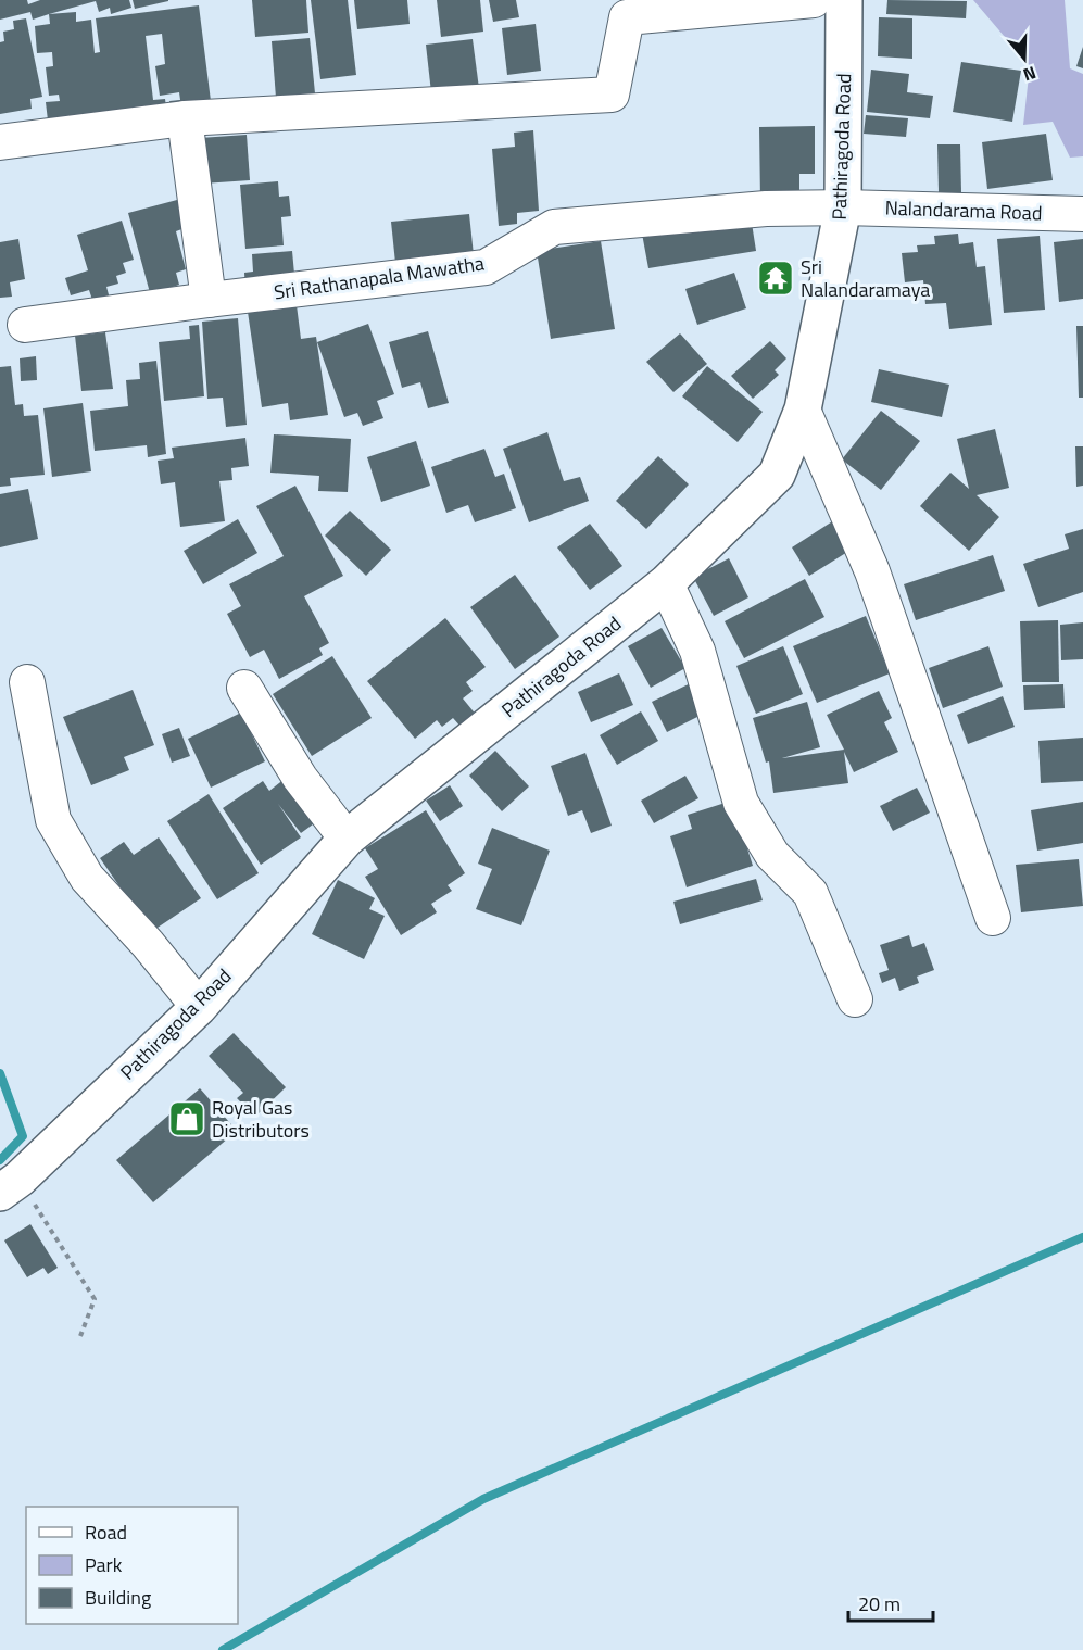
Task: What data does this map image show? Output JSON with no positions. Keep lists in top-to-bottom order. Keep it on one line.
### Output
{"streets":{"street":["Pathiragoda Road","Nalandarama Road","Sri Rathanapala Mawatha"]},"crossings":[["Pathiragoda Road","Nalandarama Road"],["Pathiragoda Road","Sri Rathanapala Mawatha"],["Nalandarama Road","Sri Rathanapala Mawatha"]],"places":{"temple":["Sri Nalandaramaya"],"shop":["Royal Gas Distributors"]},"legend":["Road","Park","Building"],"scale_bar":"20 m","north":"bottom"}
